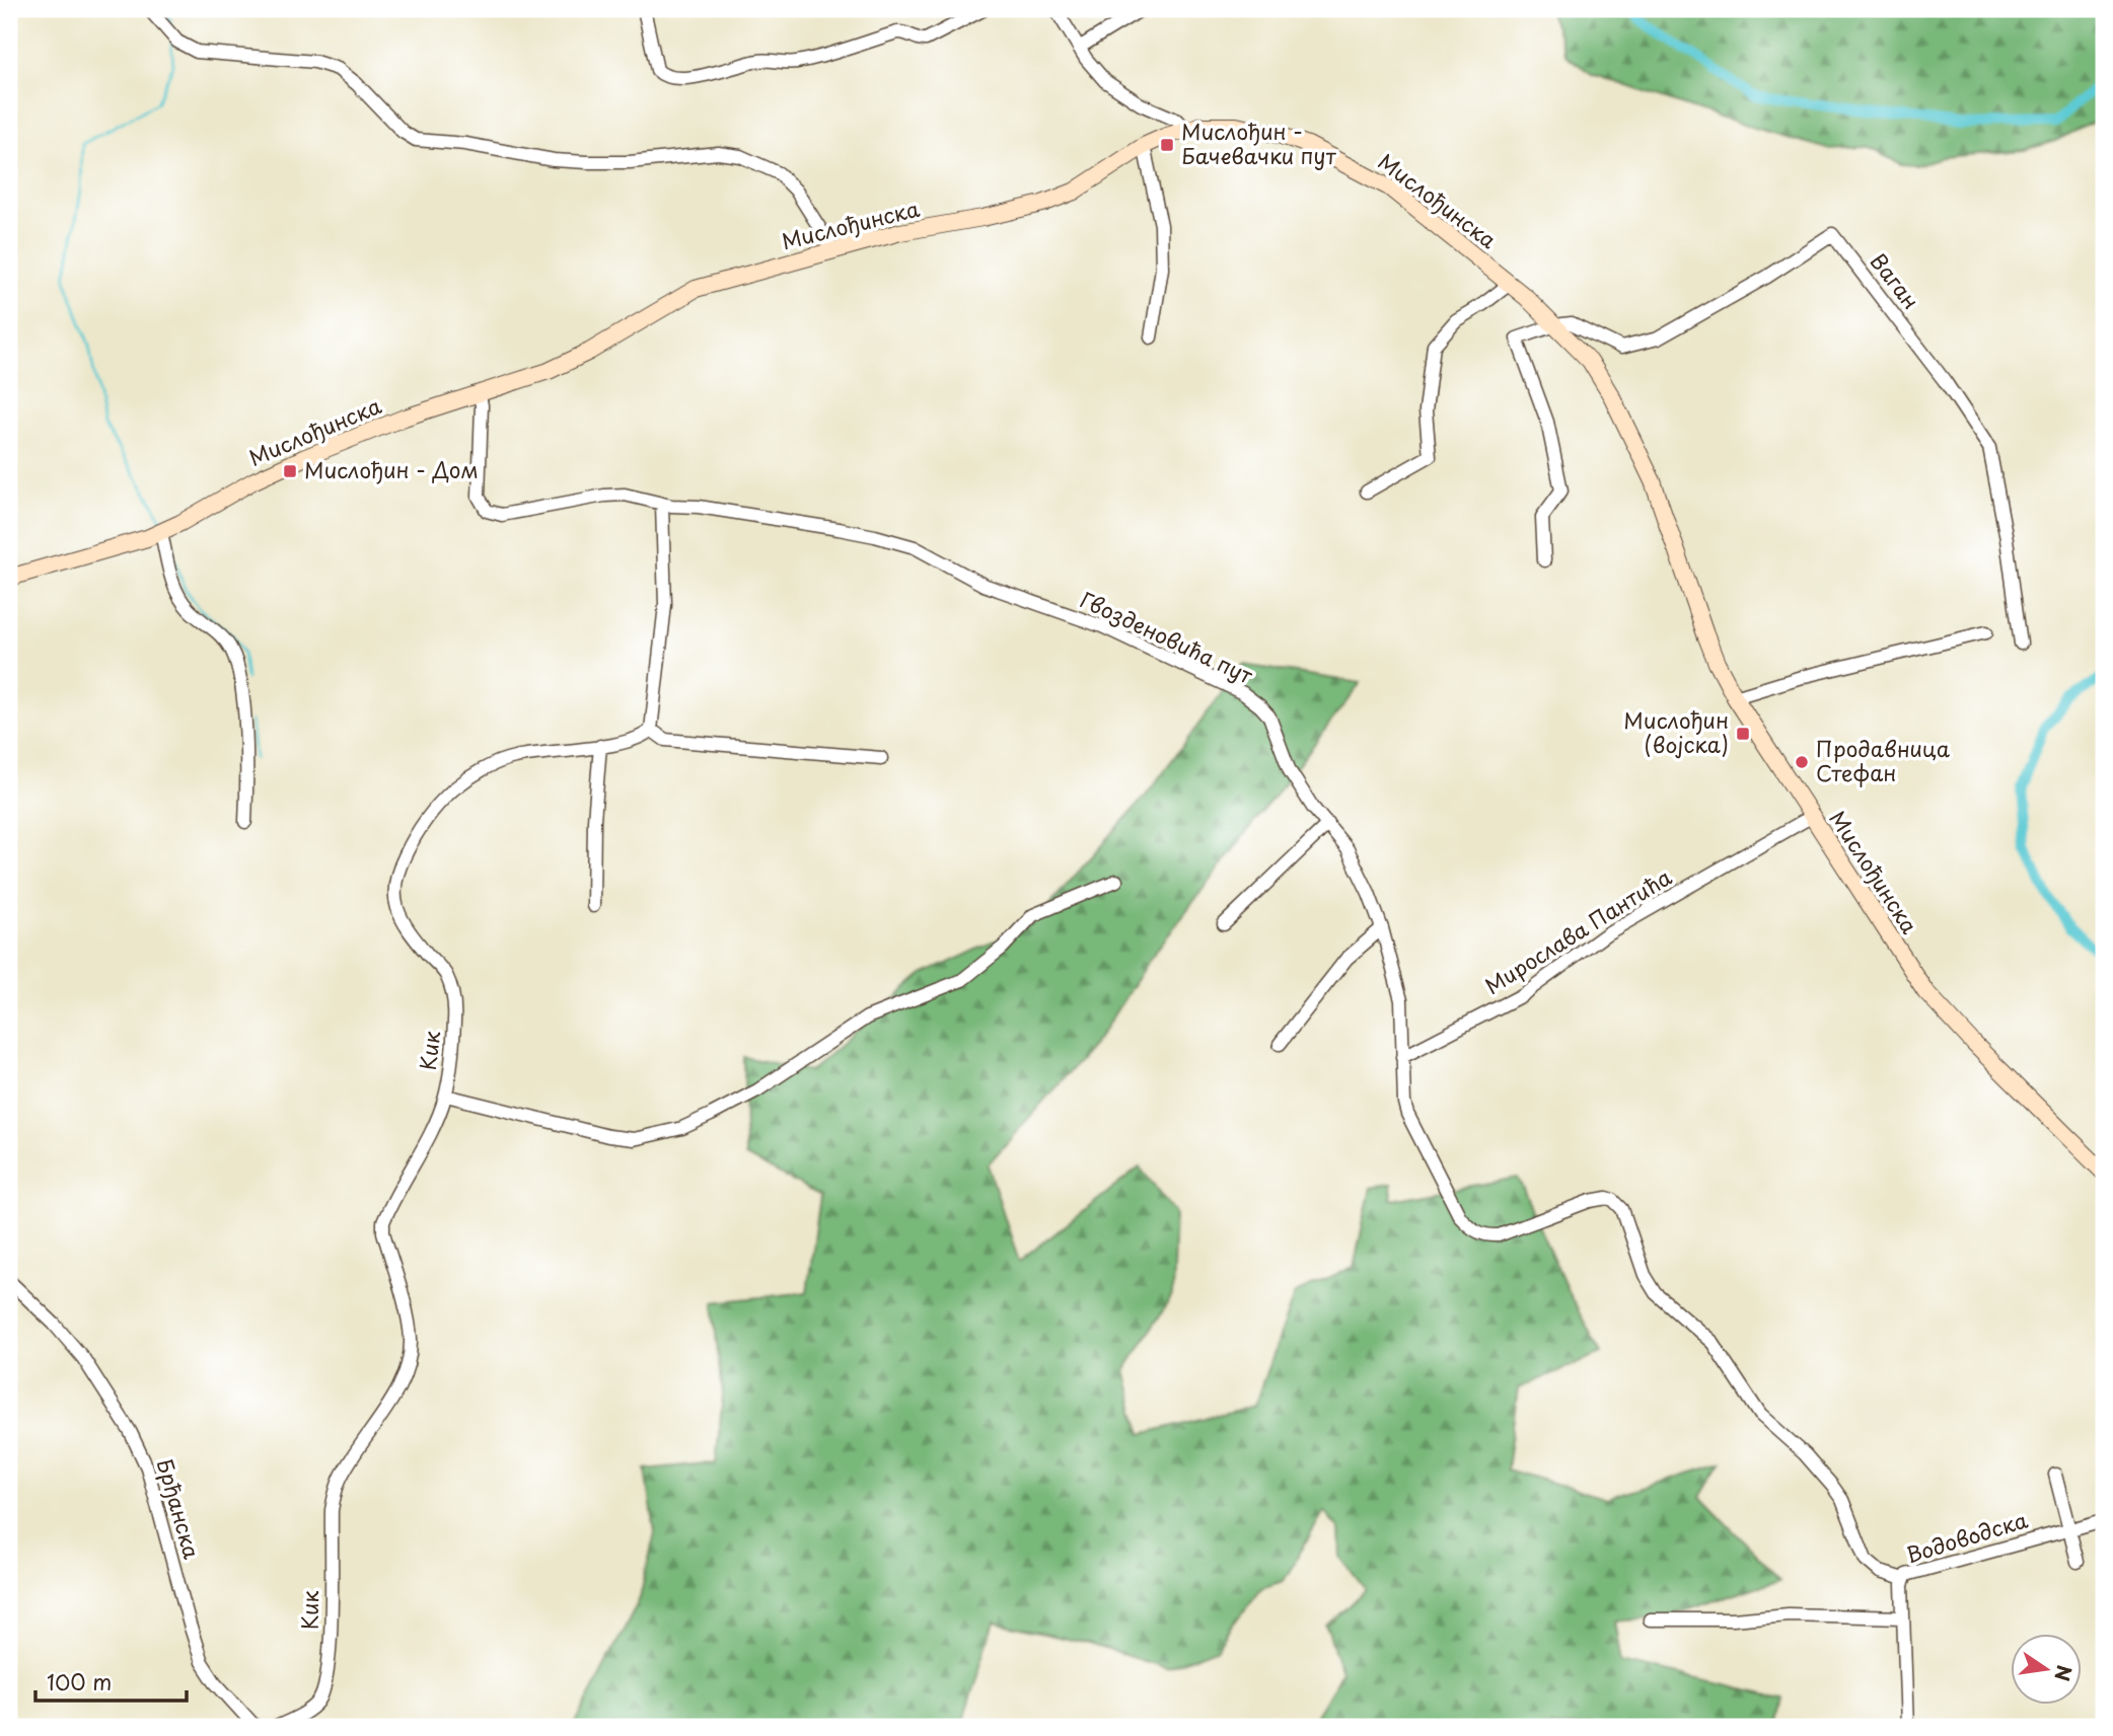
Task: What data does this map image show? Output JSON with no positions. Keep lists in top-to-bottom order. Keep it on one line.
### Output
{"streets":{"main road":["Мислођинска"],"street":["Ваган","Гвозденовића пут","Мирослава Пантића","Кик","Брђанска","Водоводска"]},"crossings":[["Мислођинска","Ваган"],["Мислођинска","Гвозденовића пут"],["Мислођинска","Мирослава Пантића"],["Гвозденовића пут","Мирослава Пантића"],["Гвозденовића пут","Водоводска"]],"places":{"transit":["Мислођин - Бачевачки пут","Мислођин - Дом","Мислођин (војска)"],"other":["Продавница Стефан"]},"scale_bar":"100 m","north":"right"}
